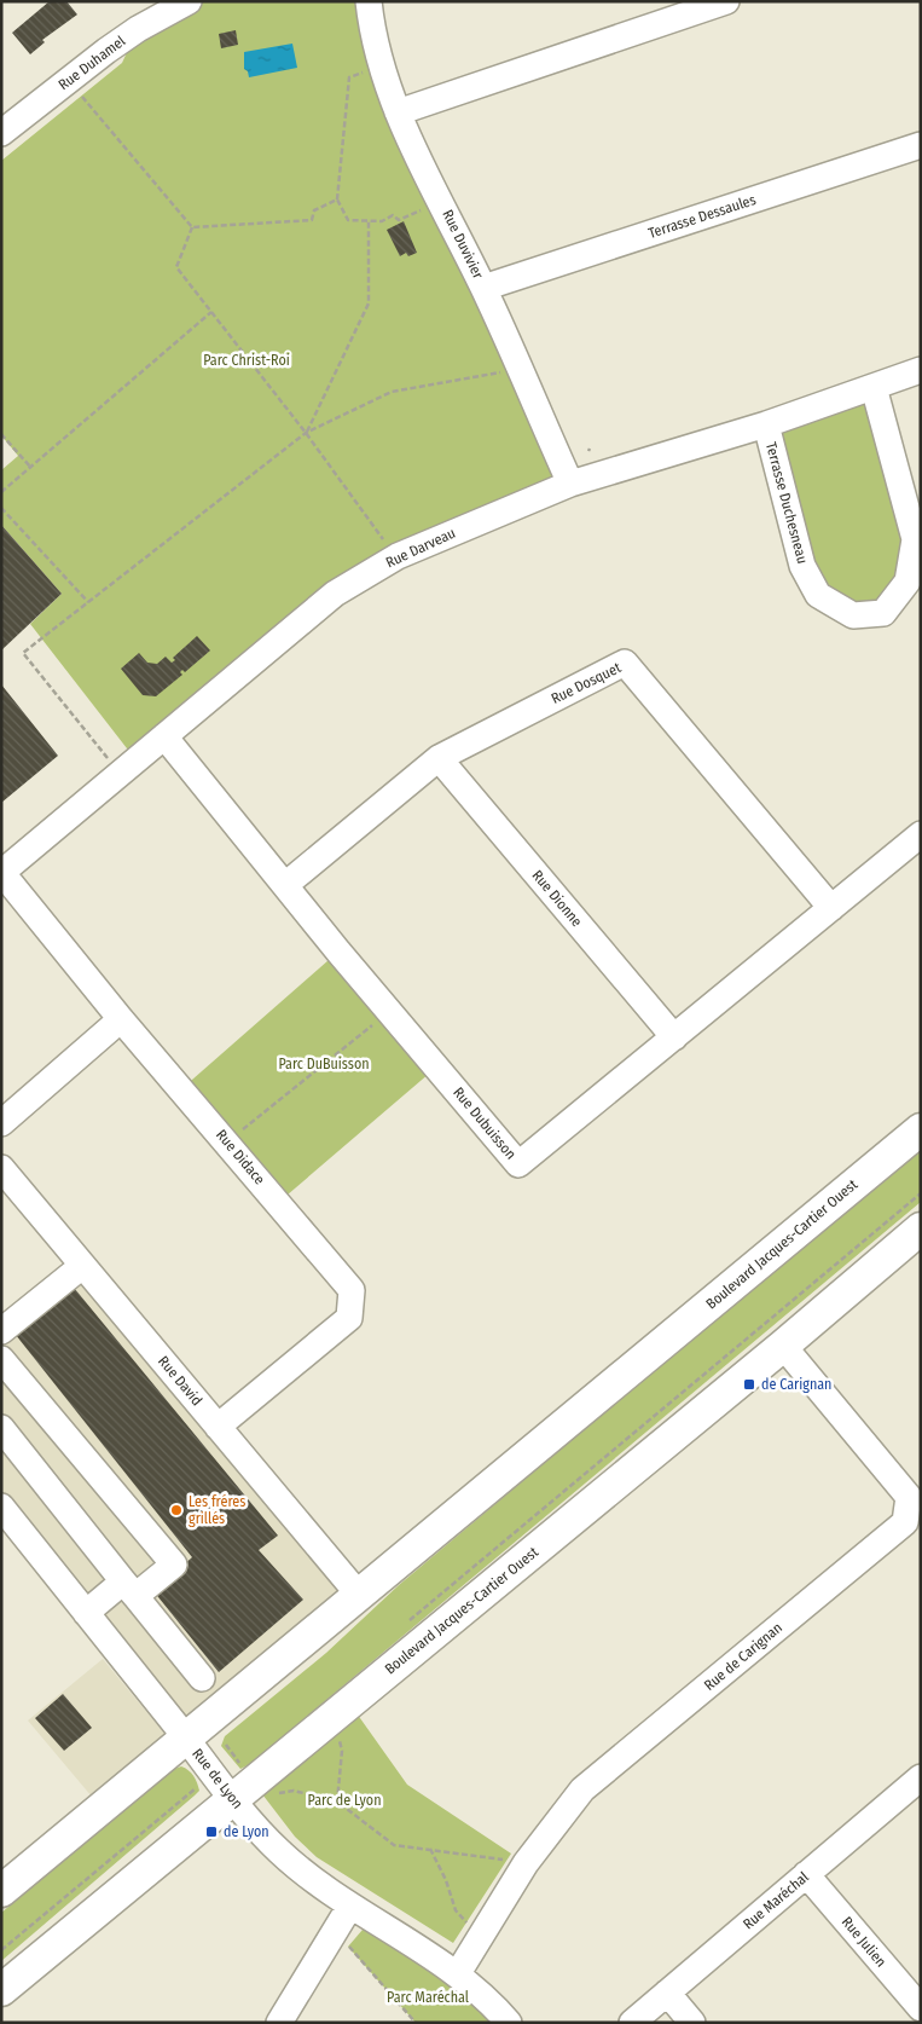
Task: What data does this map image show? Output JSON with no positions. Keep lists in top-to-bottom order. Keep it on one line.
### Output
{"streets":{"main road":["Boulevard Jacques-Cartier Ouest"],"street":["Rue Duhamel","Terrasse Dessaules","Rue Duvivier","Terrasse Duchesneau","Rue Darveau","Rue Dosquet","Rue Dionne","Rue Dubuisson","Rue Didace","Rue David","Rue de Carignan","Rue de Lyon","Rue Maréchal","Rue Julien"]},"crossings":[["Terrasse Dessaules","Rue Duvivier"],["Rue Duvivier","Rue Darveau"],["Terrasse Duchesneau","Rue Darveau"],["Rue Darveau","Rue Dubuisson"],["Rue Darveau","Rue Didace"],["Rue Dosquet","Rue Dionne"],["Rue Dosquet","Rue Dubuisson"],["Rue Dionne","Rue Dubuisson"],["Rue Didace","Rue David"],["Boulevard Jacques-Cartier Ouest","Rue David"],["Boulevard Jacques-Cartier Ouest","Rue de Carignan"],["Boulevard Jacques-Cartier Ouest","Rue de Lyon"],["Rue de Carignan","Rue de Lyon"],["Rue Maréchal","Rue Julien"]],"parks":["Parc Christ-Roi","Parc DuBuisson","Parc de Lyon","Parc Maréchal"],"places":{"transit":["de Carignan","de Lyon"],"other":["Les fréres grillés"]}}
